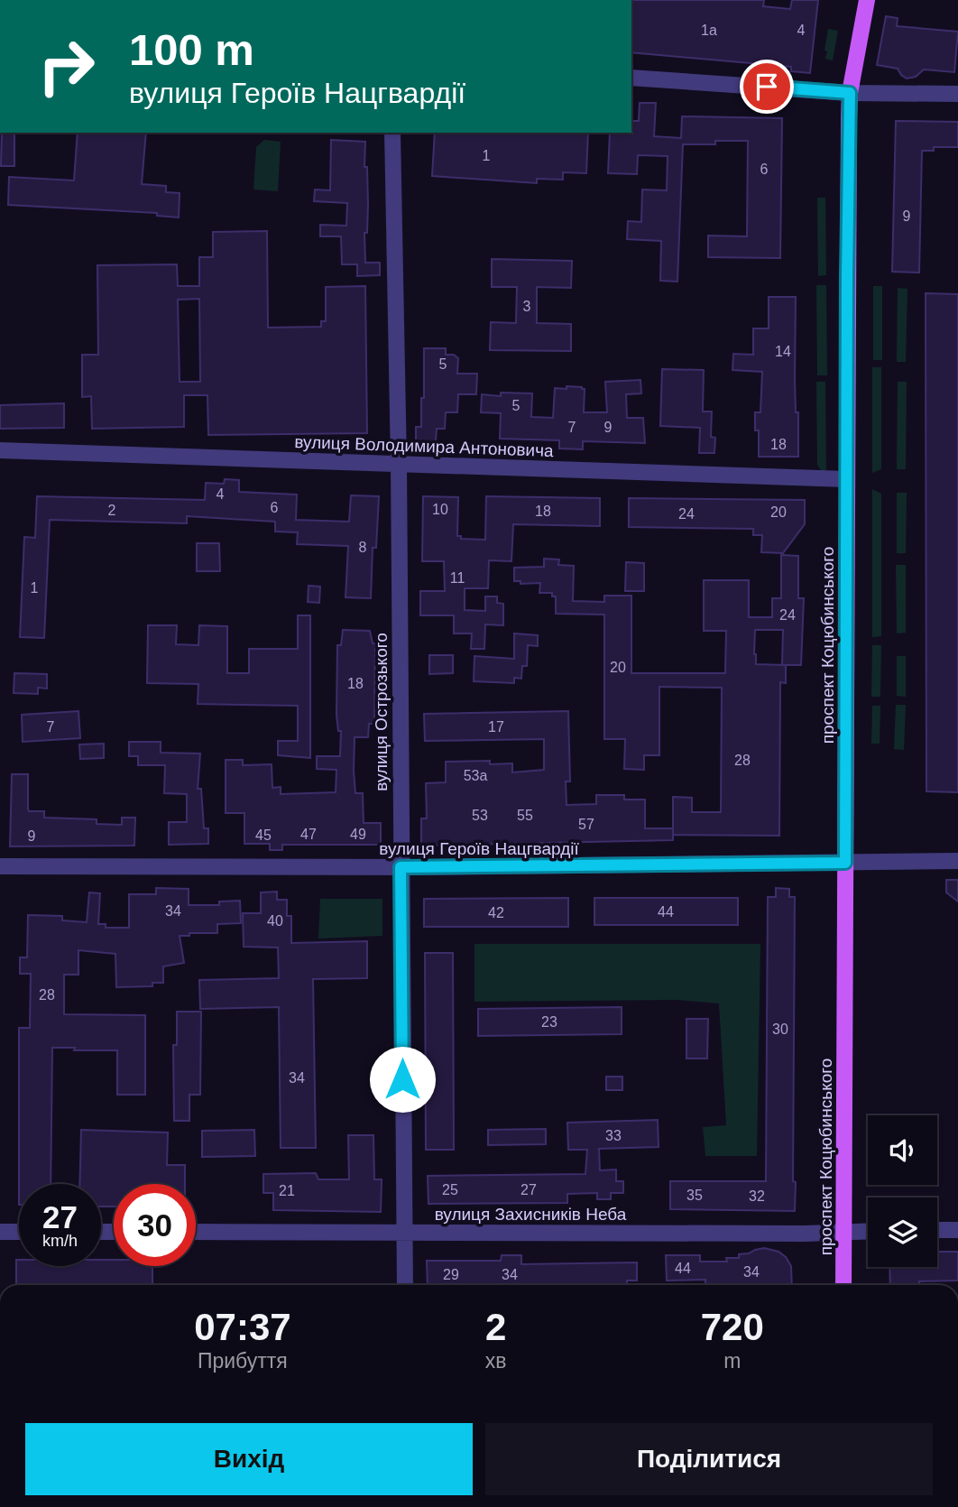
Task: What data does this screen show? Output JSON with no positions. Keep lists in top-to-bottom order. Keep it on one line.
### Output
{"streets":{"main road":["проспект Коцюбинського"],"street":["вулиця Володимира Антоновича","вулиця Острозького","вулиця Героїв Нацгвардії","вулиця Захисників Неба"]},"crossings":[["вулиця Володимира Антоновича","проспект Коцюбинського"],["вулиця Володимира Антоновича","вулиця Острозького"],["проспект Коцюбинського","вулиця Героїв Нацгвардії"],["проспект Коцюбинського","вулиця Захисників Неба"],["вулиця Острозького","вулиця Героїв Нацгвардії"],["вулиця Острозького","вулиця Захисників Неба"]],"house_numbers":["1а","4","1","6","9","3","14","5","5","7","9","18","4","6","10","2","18","20","24","8","11","1","24","20","18","7","17","28","53а","53","55","57","47","49","45","9","34","44","42","40","28","23","30","34","33","25","27","21","35","32","44","34","29","34"],"page":{"turn":["100 m","вулиця Героїв Нацгвардії"],"speed":"27 km/h","limit":"30","eta":["07:37","Прибуття","2","хв","720","m"],"buttons":["Вихід","Поділитися"]}}
